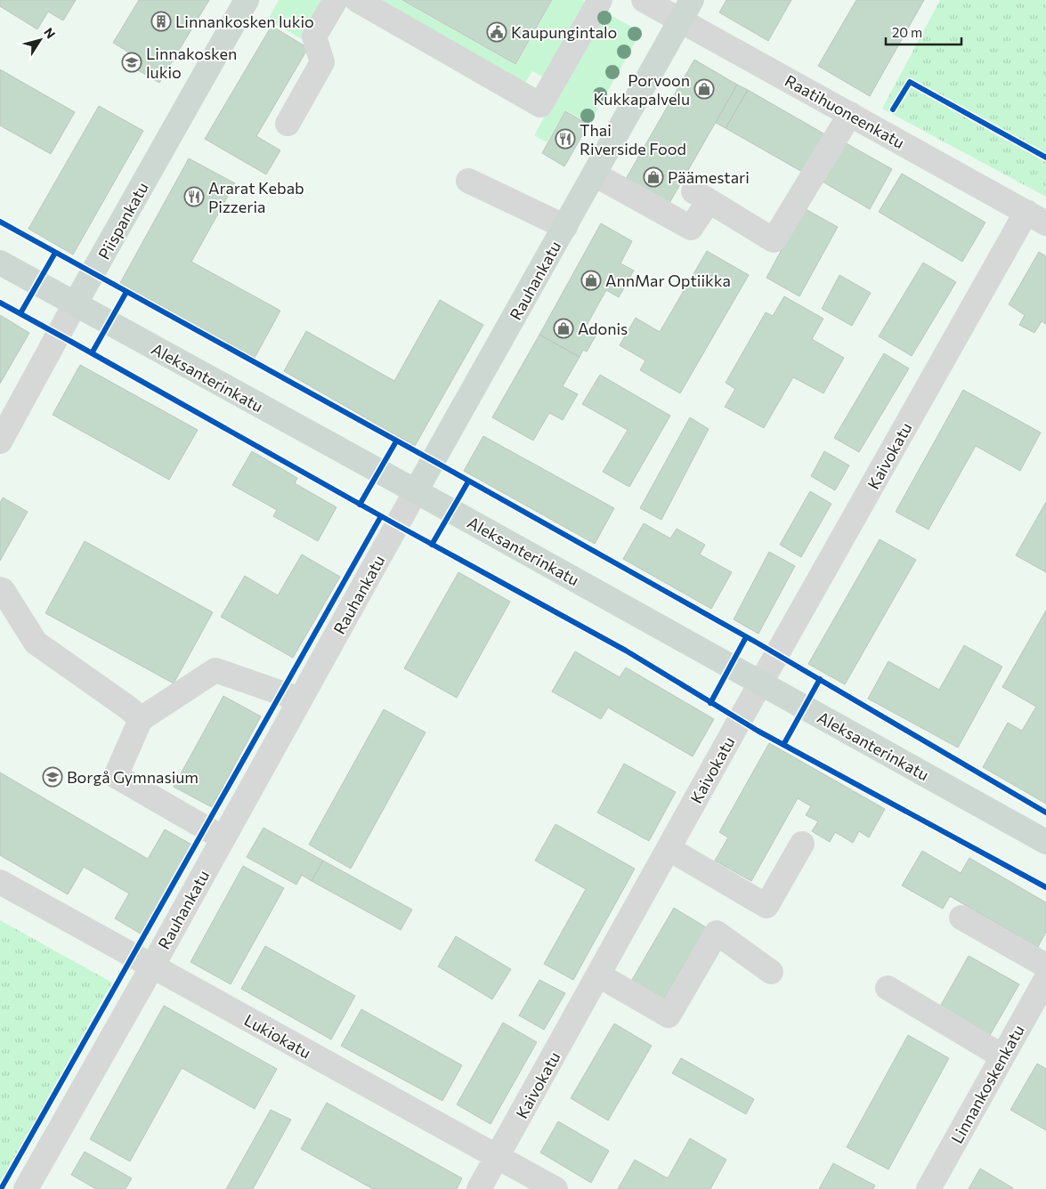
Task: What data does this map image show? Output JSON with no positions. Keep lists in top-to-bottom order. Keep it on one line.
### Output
{"streets":{"main road":["Piispankatu","Rauhankatu","Aleksanterinkatu"],"street":["Raatihuoneenkatu","Kaivokatu","Lukiokatu","Linnankoskenkatu"]},"crossings":[["Raatihuoneenkatu","Rauhankatu"],["Raatihuoneenkatu","Kaivokatu"],["Piispankatu","Aleksanterinkatu"],["Rauhankatu","Aleksanterinkatu"],["Rauhankatu","Lukiokatu"],["Aleksanterinkatu","Kaivokatu"],["Kaivokatu","Lukiokatu"]],"places":{"building":["Linnankosken lukio"],"public building":["Kaupungintalo"],"school or university":["Linnakosken lukio","Borgå Gymnasium"],"shop":["Porvoon Kukkapalvelu","Päämestari","AnnMar Optiikka","Adonis"],"restaurant":["Thai Riverside Food","Ararat Kebab Pizzeria"]},"scale_bar":"20 m","north":"top right"}
